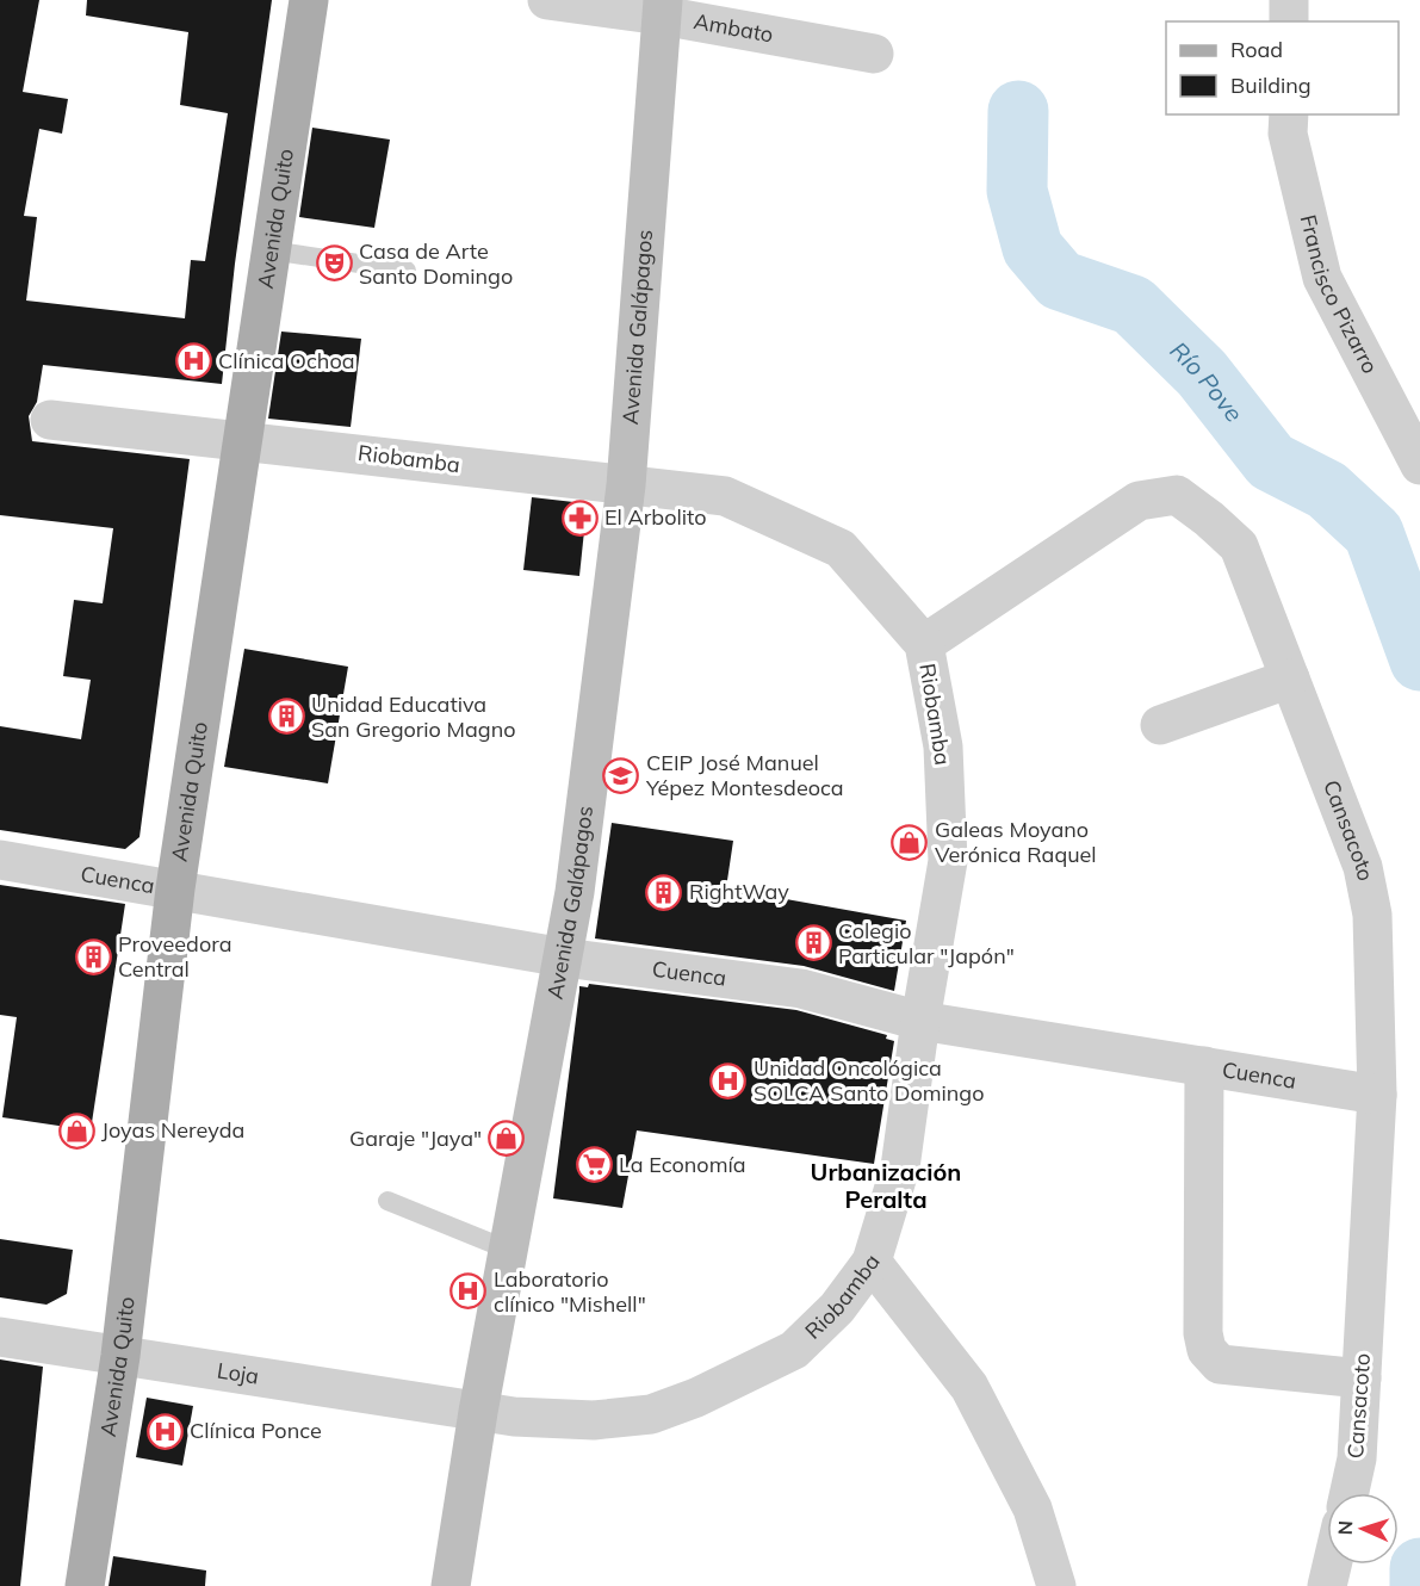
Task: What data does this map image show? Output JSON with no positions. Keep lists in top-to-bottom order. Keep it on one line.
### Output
{"streets":{"main road":["Avenida Quito"],"street":["Ambato","Francisco Pizarro","Avenida Galápagos","Riobamba","Cansacoto","Cuenca","Loja"]},"crossings":[["Ambato","Avenida Galápagos"],["Avenida Quito","Riobamba"],["Avenida Quito","Cuenca"],["Avenida Quito","Loja"],["Avenida Galápagos","Riobamba"],["Avenida Galápagos","Cuenca"],["Avenida Galápagos","Loja"],["Riobamba","Cansacoto"],["Riobamba","Cuenca"],["Riobamba","Loja"],["Cansacoto","Cuenca"]],"districts":["Urbanización Peralta"],"water":["Río Pove"],"places":{"theatre":["Casa de Arte Santo Domingo"],"hospital":["Clínica Ochoa","Unidad Oncológica SOLCA Santo Domingo","Laboratorio clínico \"Mishell\"","Clínica Ponce"],"pharmacy":["El Arbolito"],"building":["Unidad Educativa San Gregorio Magno","RightWay","Colegio Particular \"Japón\"","Proveedora Central"],"school or university":["CEIP José Manuel Yépez Montesdeoca"],"shop":["Galeas Moyano Verónica Raquel","Joyas Nereyda","Garaje \"Jaya\""],"supermarket":["La Economía"]},"legend":["Road","Building"],"north":"left"}
